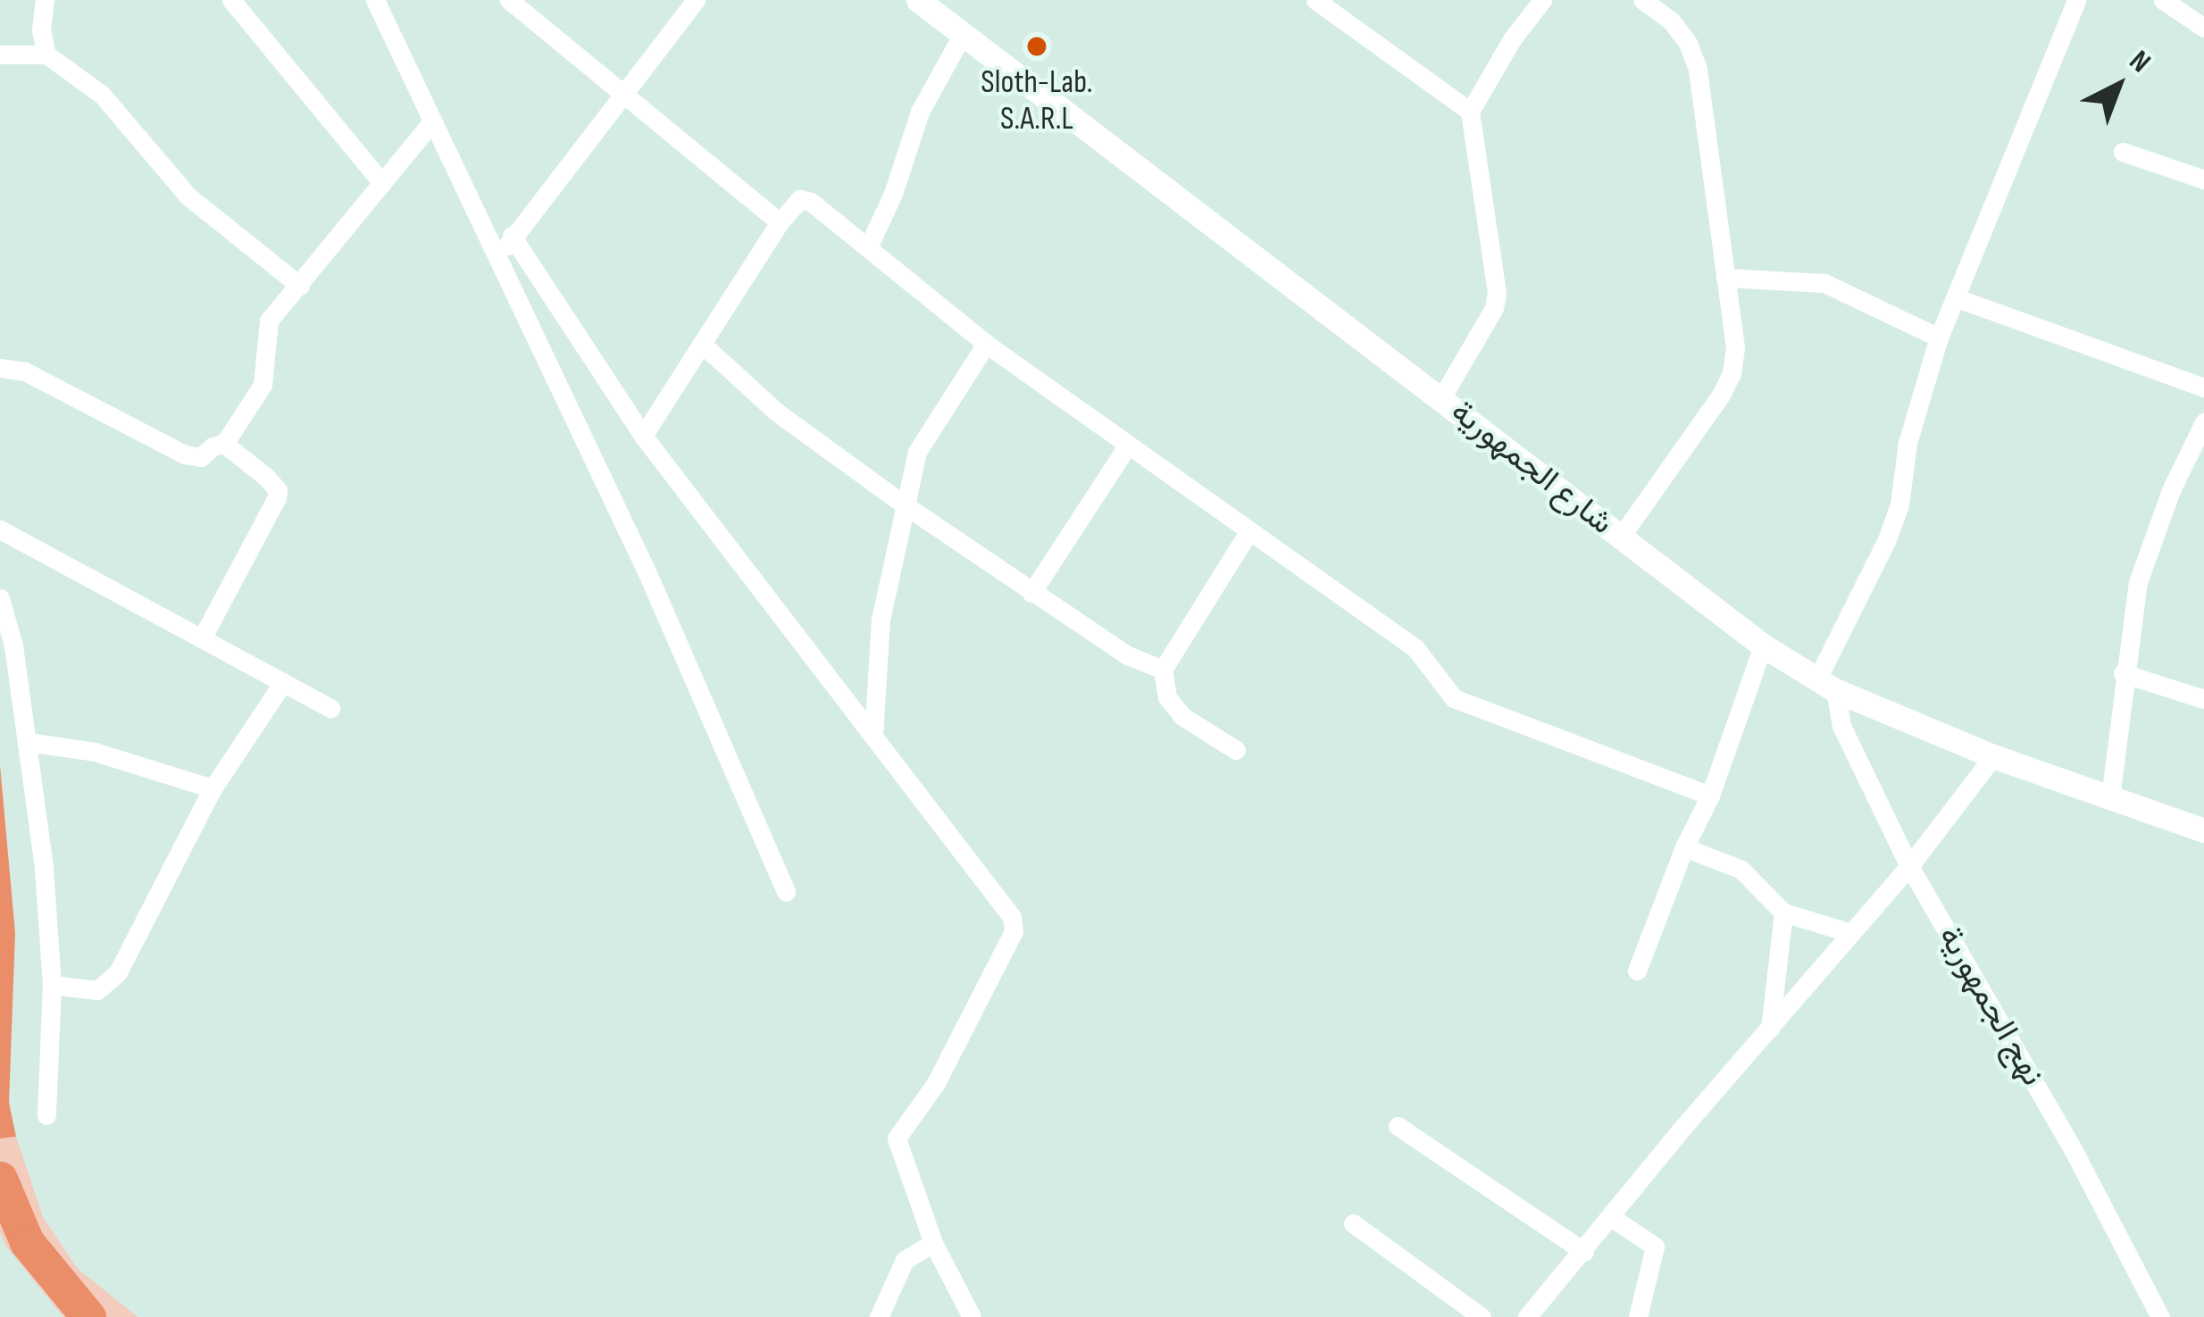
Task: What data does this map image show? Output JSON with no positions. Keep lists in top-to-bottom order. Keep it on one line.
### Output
{"streets":{"main road":["شارع الجمهورية"],"street":["نهج الجمهورية"]},"crossings":[["شارع الجمهورية","نهج الجمهورية"]],"places":["Sloth-Lab. S.A.R.L"],"north":"top right"}
